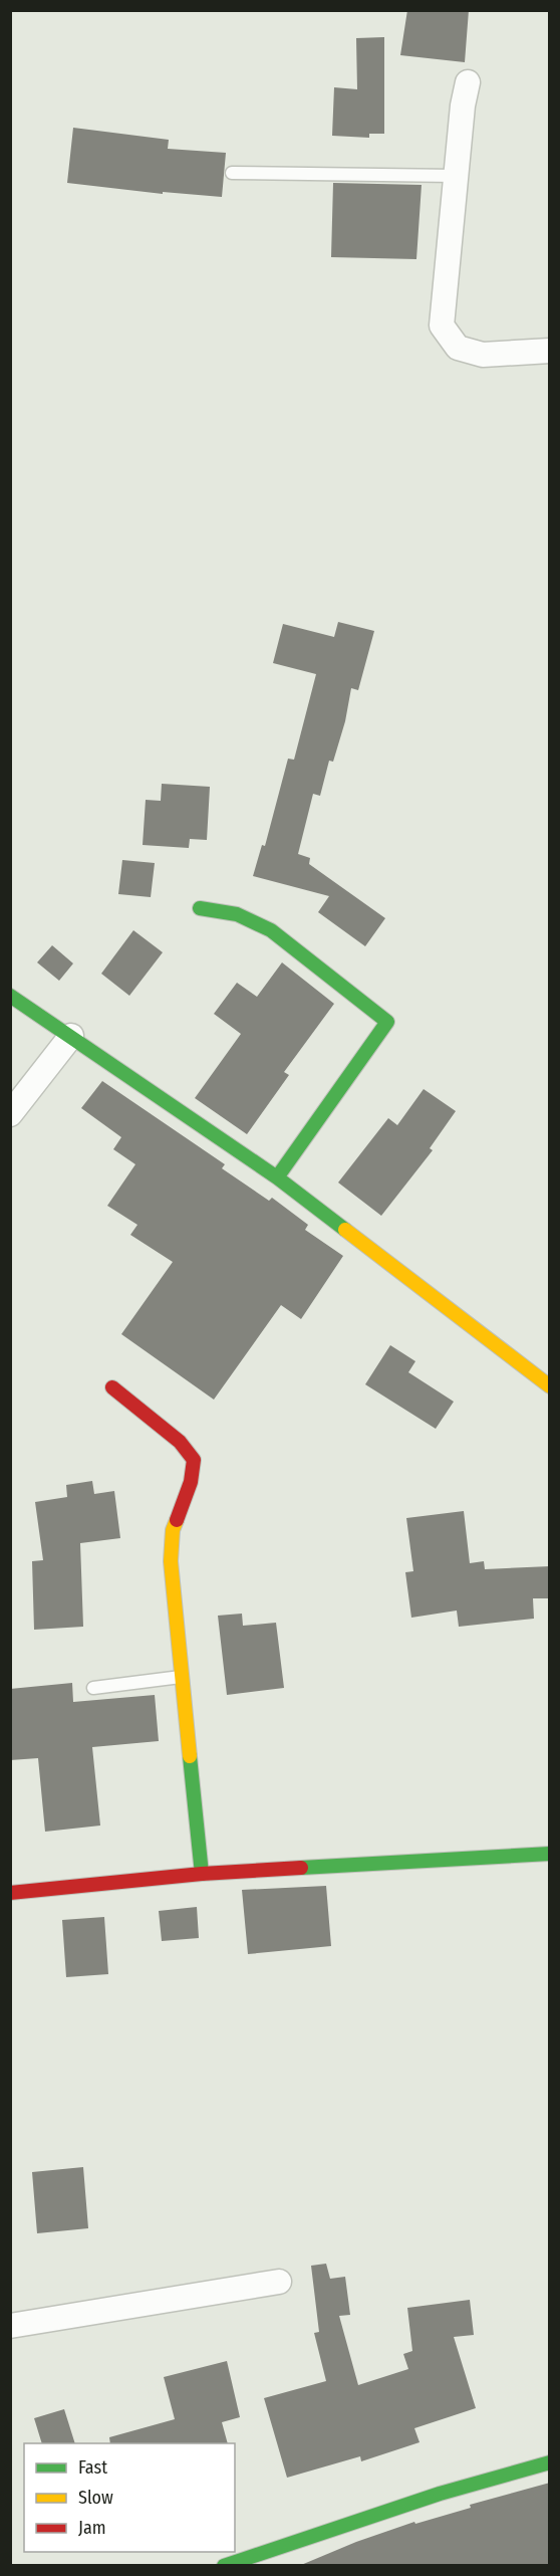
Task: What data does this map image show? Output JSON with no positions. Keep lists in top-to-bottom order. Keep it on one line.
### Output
{"legend":["Fast","Slow","Jam"]}
